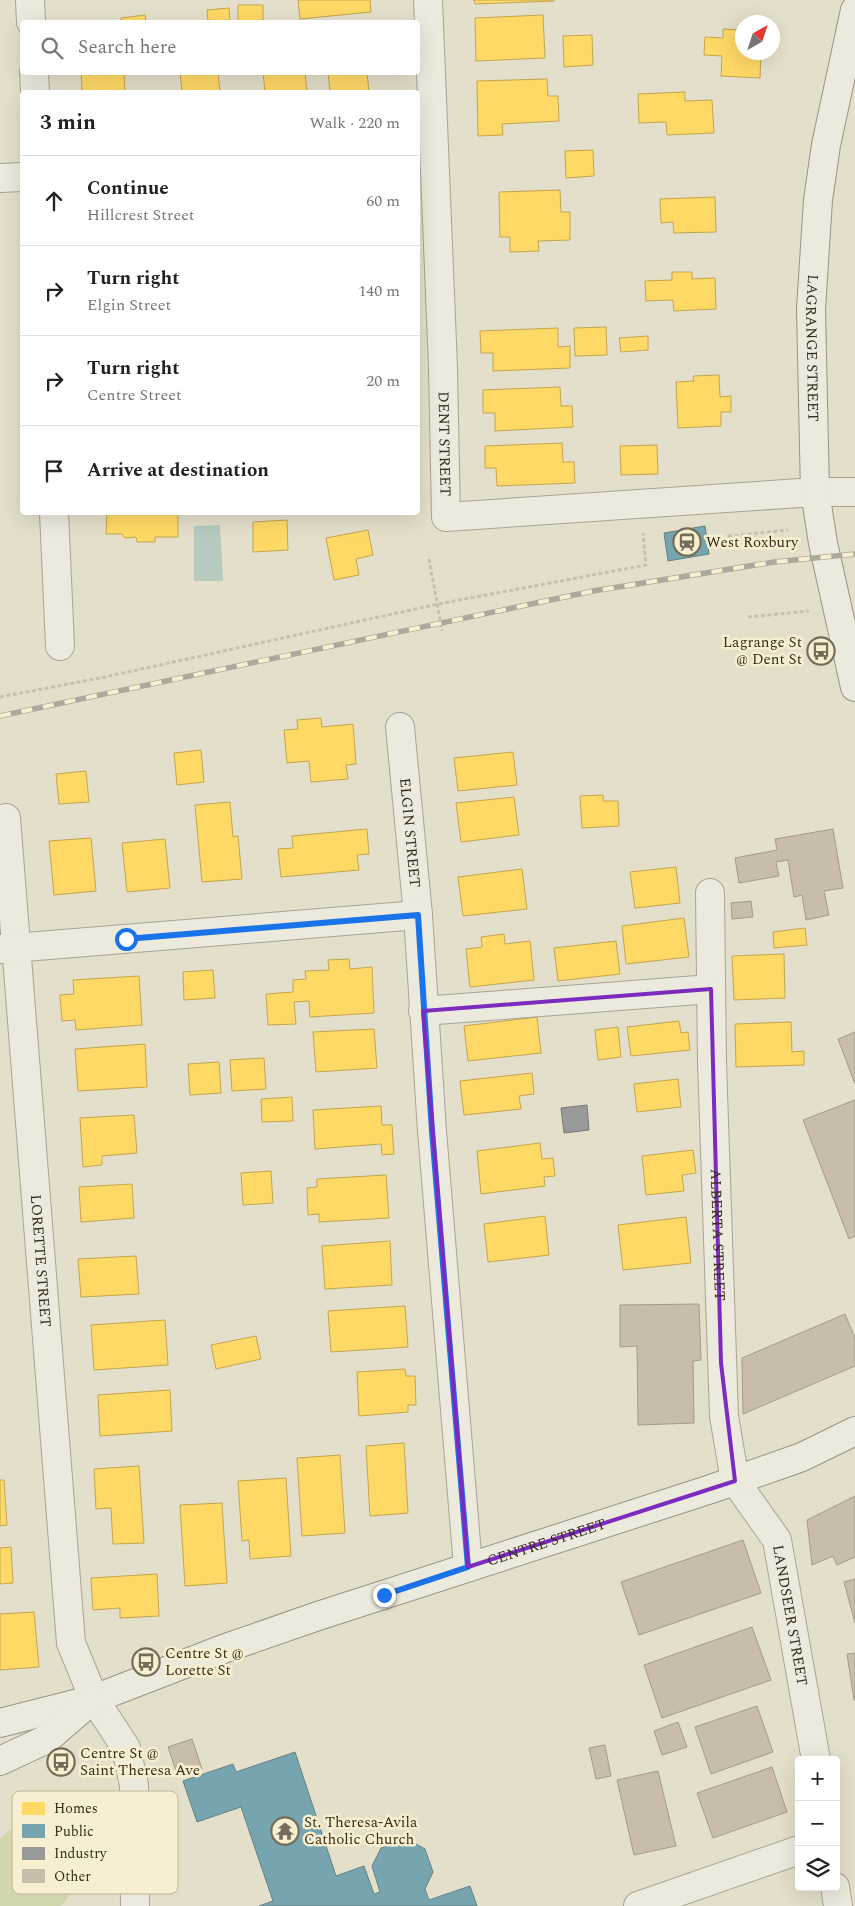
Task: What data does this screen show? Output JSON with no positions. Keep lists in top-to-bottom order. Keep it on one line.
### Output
{"streets":{"street":["LAGRANGE STREET","DENT STREET","ELGIN STREET","ALBERTA STREET","LORETTE STREET","CENTRE STREET","LANDSEER STREET"]},"crossings":[["LAGRANGE STREET","DENT STREET"],["ELGIN STREET","CENTRE STREET"],["ALBERTA STREET","CENTRE STREET"],["ALBERTA STREET","LANDSEER STREET"],["LORETTE STREET","CENTRE STREET"],["CENTRE STREET","LANDSEER STREET"]],"places":{"station":["West Roxbury"],"bus stop":["Lagrange St @ Dent St","Centre St @ Lorette St","Centre St @ Saint Theresa Ave"],"temple":["St. Theresa-Avila Catholic Church"]},"legend":["Homes","Public","Industry","Other"],"north":"top right","page":{"search":"Search here","heading":["3 min","Walk · 220 m"],"list":[["Continue","Hillcrest Street","60 m"],["Turn right","Elgin Street","140 m"],["Turn right","Centre Street","20 m"],"Arrive at destination"],"map_buttons":["+","−"]}}
